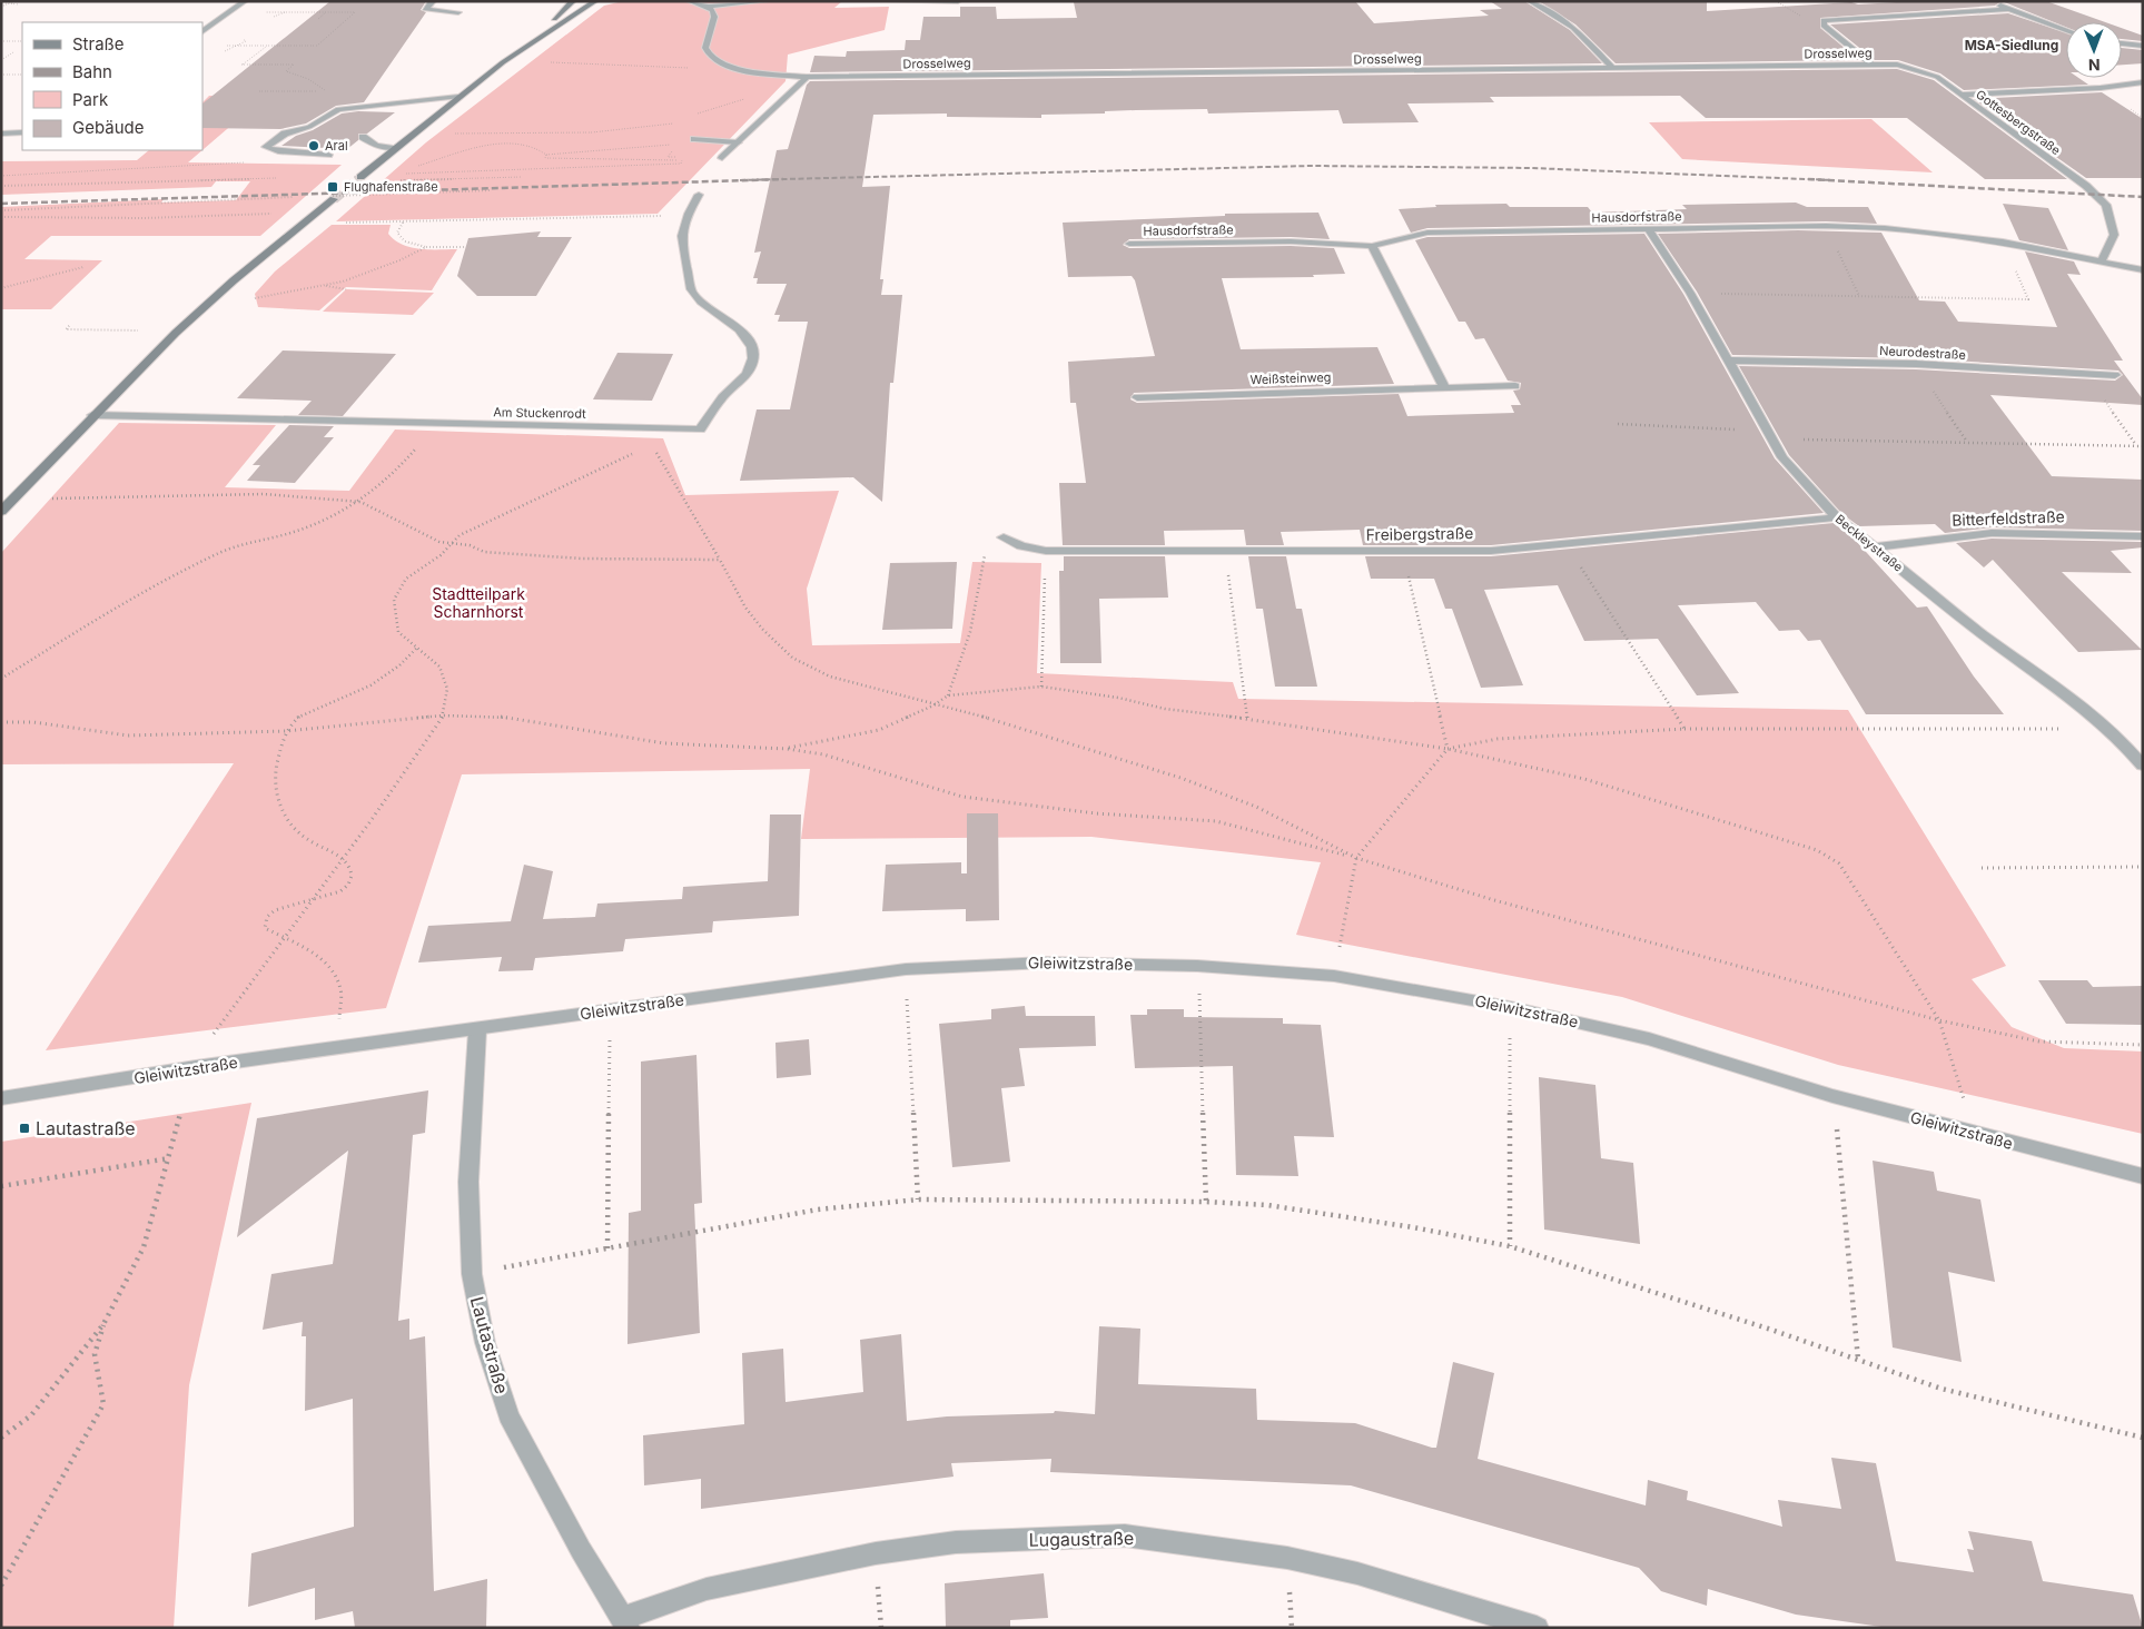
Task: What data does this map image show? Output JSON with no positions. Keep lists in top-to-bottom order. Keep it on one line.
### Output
{"streets":{"street":["Drosselweg","Gottesbergstraße","Hausdorfstraße","Neurodestraße","Weißsteinweg","Am Stuckenrodt","Bitterfeldstraße","Freibergstraße","Beckleystraße","Gleiwitzstraße","Lautastraße","Lugaustraße"]},"crossings":[["Drosselweg","Gottesbergstraße"],["Gottesbergstraße","Hausdorfstraße"],["Hausdorfstraße","Beckleystraße"],["Neurodestraße","Beckleystraße"],["Bitterfeldstraße","Beckleystraße"],["Freibergstraße","Beckleystraße"],["Gleiwitzstraße","Lautastraße"],["Lautastraße","Lugaustraße"]],"districts":["MSA-Siedlung"],"parks":["Stadtteilpark Scharnhorst"],"places":{"other":["Aral"],"transit":["Flughafenstraße","Lautastraße"]},"legend":["Straße","Bahn","Park","Gebäude"],"north":"bottom"}
